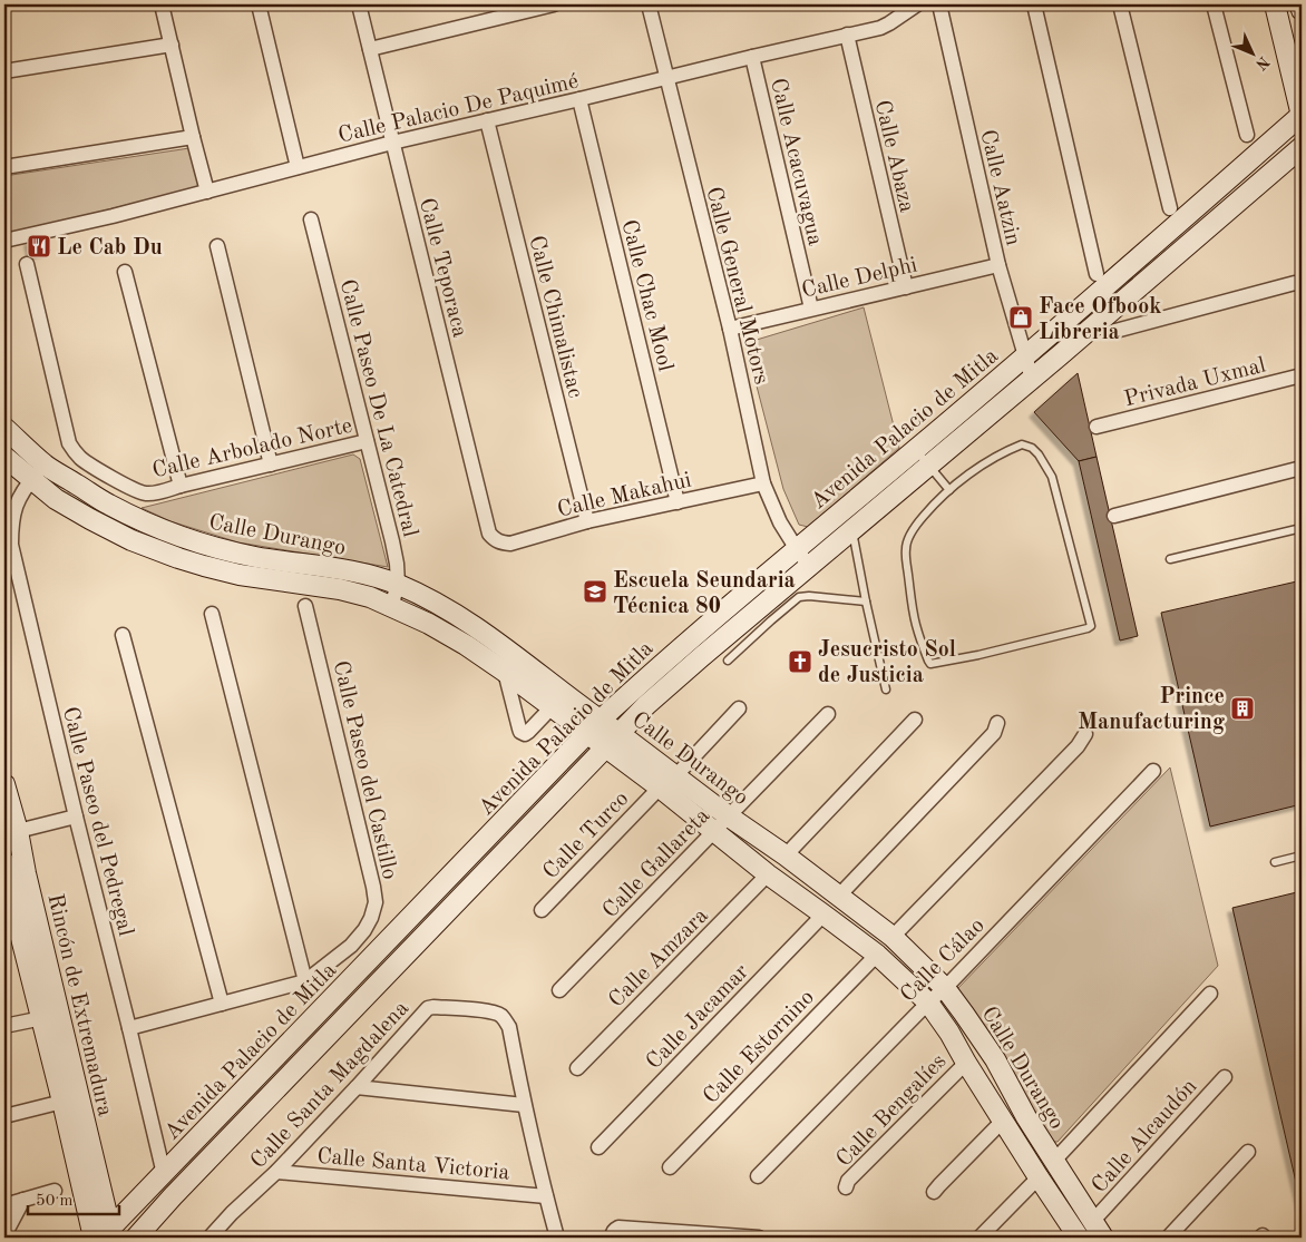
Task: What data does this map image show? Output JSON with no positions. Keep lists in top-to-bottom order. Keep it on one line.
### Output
{"streets":{"main road":["Avenida Palacio de Mitla","Calle Durango","Rincón de Extremadura"],"street":["Calle Palacio De Paquimé","Calle Abaza","Calle Acacuvagua","Calle Aatzin","Calle Teporaca","Calle Delphi","Calle General Motors","Calle Chac Mool","Calle Chimalistac","Privada Uxmal","Calle Paseo De La Catedral","Calle Arbolado Norte","Calle Makahui","Calle Paseo del Castillo","Calle Paseo del Pedregal","Calle Turco","Calle Gallareta","Calle Amzara","Calle Cálao","Calle Jacamar","Calle Estornino","Calle Santa Magdalena","Calle Bengalíes","Calle Alcaudón","Calle Santa Victoria"]},"crossings":[["Calle Palacio De Paquimé","Calle Abaza"],["Calle Palacio De Paquimé","Calle Acacuvagua"],["Calle Palacio De Paquimé","Calle Teporaca"],["Calle Palacio De Paquimé","Calle General Motors"],["Calle Palacio De Paquimé","Calle Chac Mool"],["Calle Palacio De Paquimé","Calle Chimalistac"],["Calle Abaza","Calle Delphi"],["Calle Acacuvagua","Calle Delphi"],["Calle Aatzin","Calle Delphi"],["Calle Aatzin","Avenida Palacio de Mitla"],["Calle Teporaca","Calle Makahui"],["Calle Delphi","Calle General Motors"],["Calle General Motors","Avenida Palacio de Mitla"],["Calle General Motors","Calle Makahui"],["Calle Chac Mool","Calle Makahui"],["Calle Chimalistac","Calle Makahui"],["Calle Paseo De La Catedral","Calle Arbolado Norte"],["Calle Paseo De La Catedral","Calle Durango"],["Avenida Palacio de Mitla","Calle Durango"],["Avenida Palacio de Mitla","Calle Paseo del Pedregal"],["Avenida Palacio de Mitla","Rincón de Extremadura"],["Calle Durango","Calle Paseo del Pedregal"],["Calle Durango","Calle Turco"],["Calle Durango","Calle Gallareta"],["Calle Durango","Calle Amzara"],["Calle Durango","Calle Cálao"],["Calle Durango","Calle Jacamar"],["Calle Durango","Calle Estornino"],["Calle Durango","Calle Bengalíes"],["Calle Durango","Calle Alcaudón"],["Calle Paseo del Castillo","Calle Paseo del Pedregal"],["Calle Santa Magdalena","Calle Santa Victoria"]],"places":{"restaurant":["Le Cab Du"],"shop":["Face Ofbook Libreria"],"school or university":["Escuela Seundaria Técnica 80"],"church":["Jesucristo Sol de Justicia"],"building":["Prince Manufacturing"]},"scale_bar":"50 m","north":"bottom right"}
